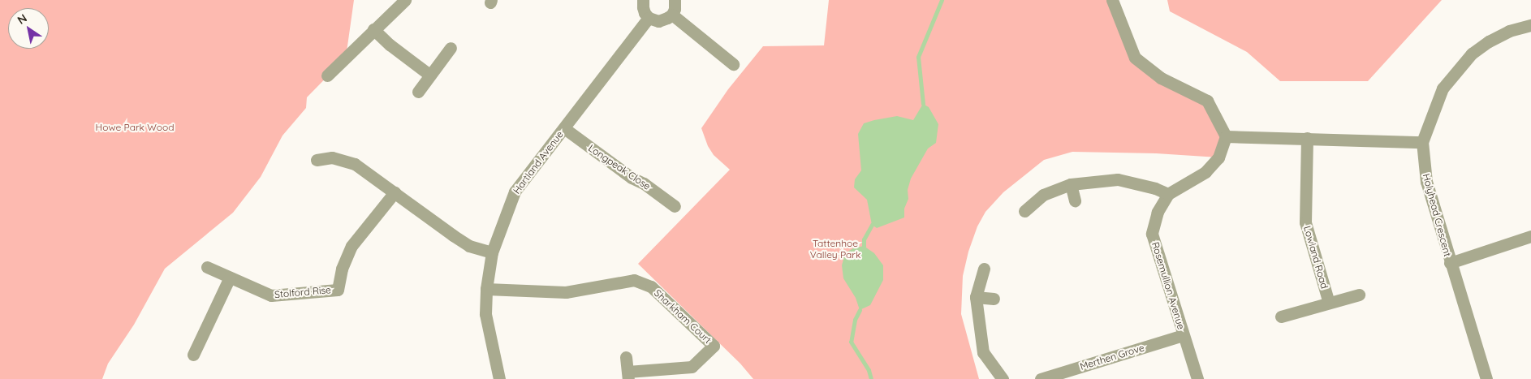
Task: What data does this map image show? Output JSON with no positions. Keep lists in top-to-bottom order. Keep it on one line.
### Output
{"streets":{"street":["Hartland Avenue","Longpeak Close","Holyhead Crescent","Lowland Road","Rosemullion Avenue","Stolford Rise","Sharkham Court","Merthen Grove"]},"crossings":[["Hartland Avenue","Longpeak Close"],["Hartland Avenue","Sharkham Court"],["Rosemullion Avenue","Merthen Grove"]],"parks":["Howe Park Wood","Tattenhoe Valley Park"],"north":"top left"}
